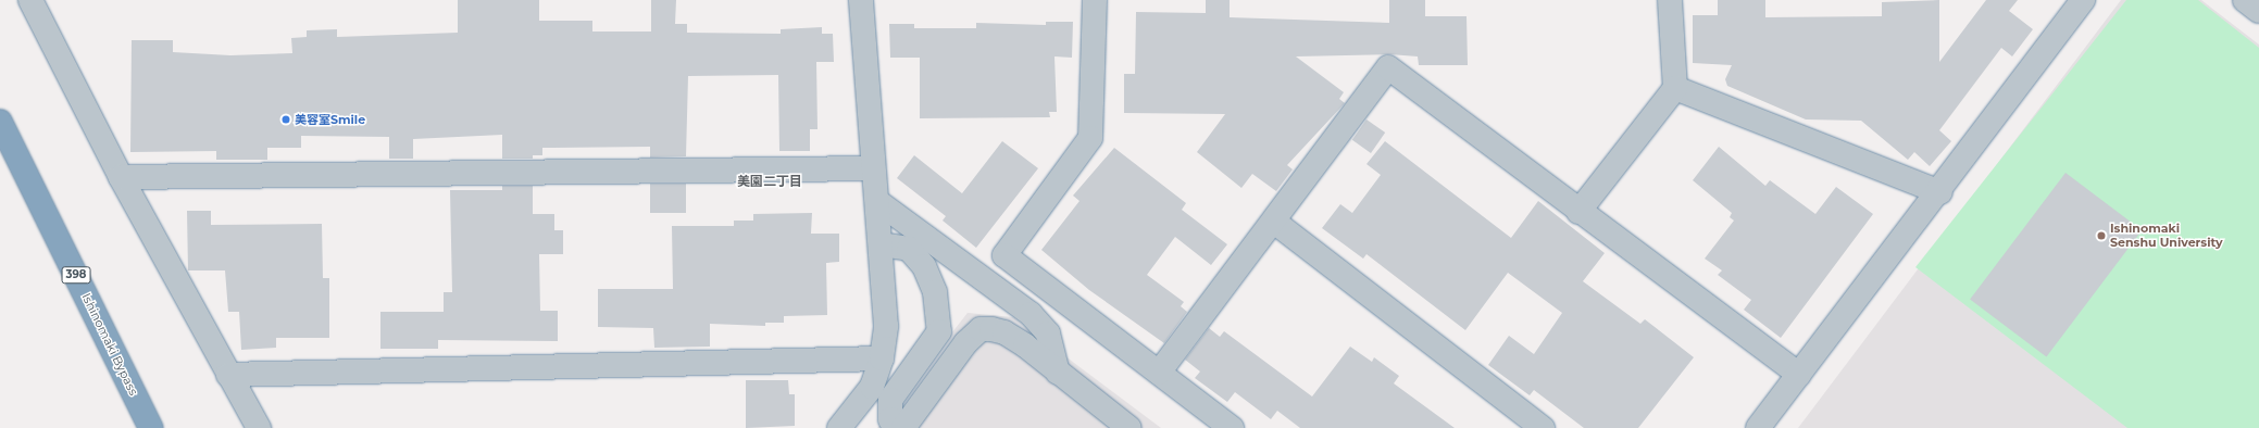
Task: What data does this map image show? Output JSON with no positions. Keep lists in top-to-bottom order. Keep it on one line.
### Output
{"streets":{"highway":["398","Ishinomaki Bypass"]},"districts":["美園二丁目"],"places":["美容室Smile","Ishinomaki Senshu University"]}
